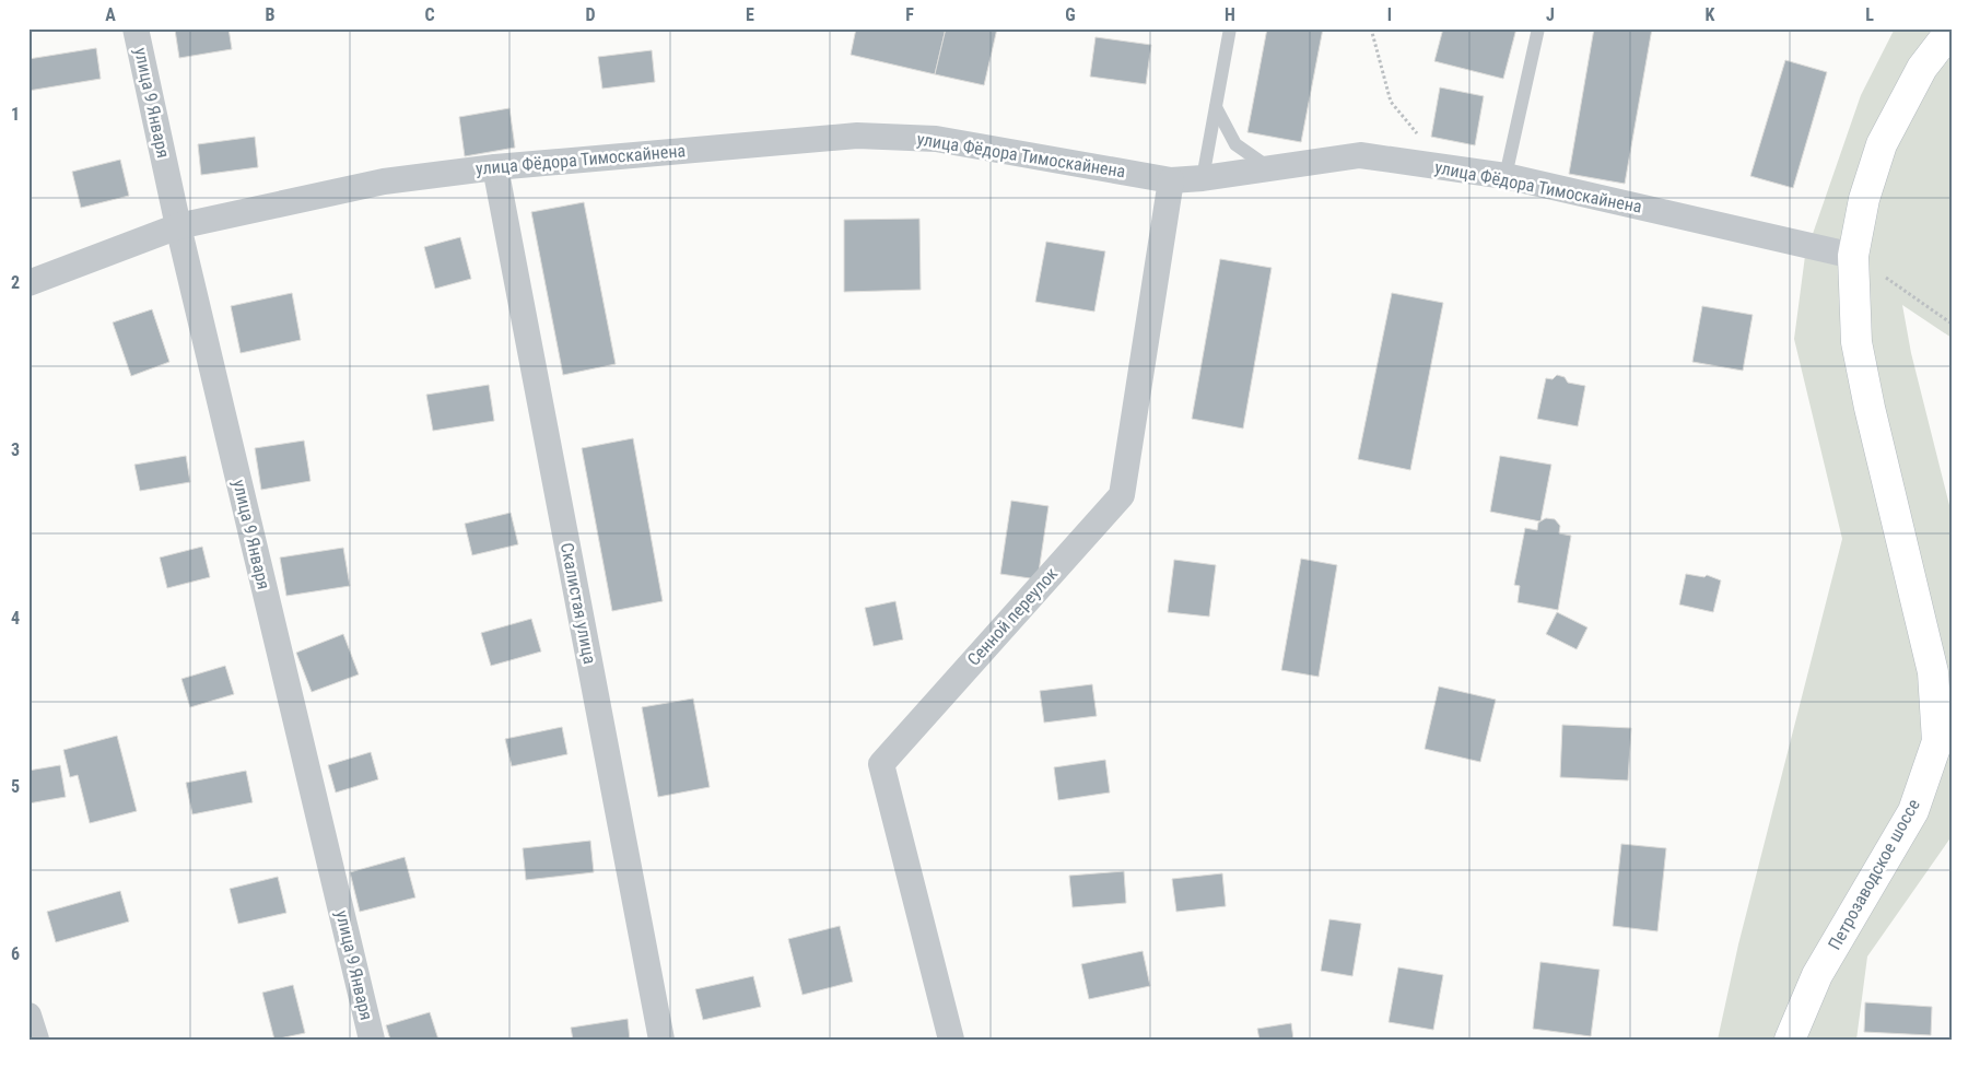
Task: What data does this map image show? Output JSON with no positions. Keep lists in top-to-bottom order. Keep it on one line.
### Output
{"streets":{"main road":["Петрозаводское шоссе"],"street":["улица 9 Января","улица Фёдора Тимоскайнена","Скалистая улица","Сенной переулок"]},"crossings":[["улица 9 Января","улица Фёдора Тимоскайнена"],["улица Фёдора Тимоскайнена","Скалистая улица"],["улица Фёдора Тимоскайнена","Сенной переулок"],["улица Фёдора Тимоскайнена","Петрозаводское шоссе"]],"grid":{"columns":["A","B","C","D","E","F","G","H","I","J","K","L"],"rows":["1","2","3","4","5","6"]}}
